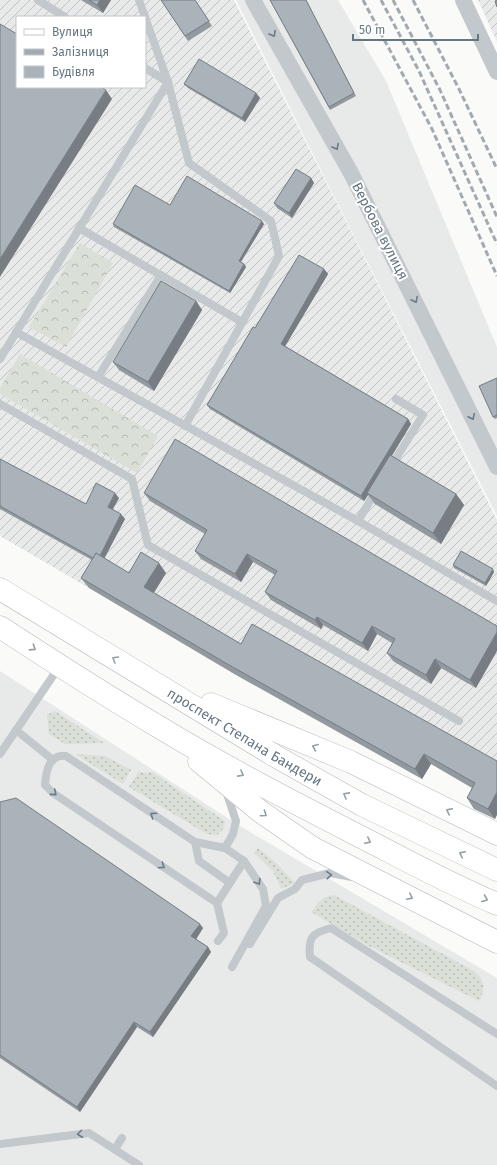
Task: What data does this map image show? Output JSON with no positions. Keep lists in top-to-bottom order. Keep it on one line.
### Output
{"streets":{"main road":["проспект Степана Бандери"],"street":["Вербова вулиця"]},"one_way":["Вербова вулиця"],"legend":["Вулиця","Залізниця","Будівля"],"scale_bar":"50 m"}
